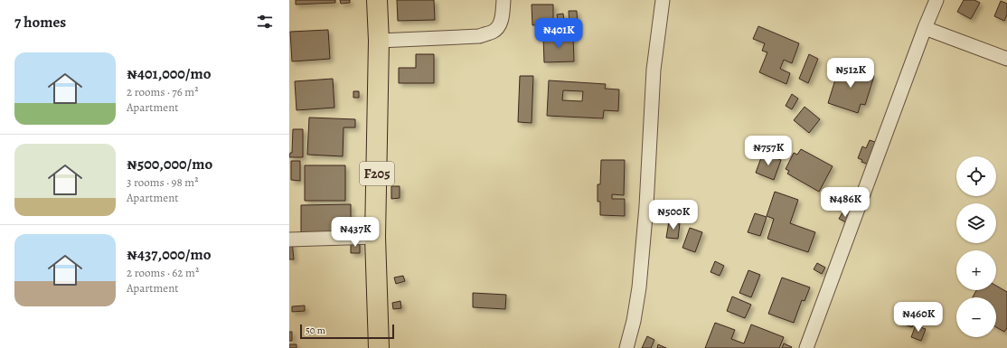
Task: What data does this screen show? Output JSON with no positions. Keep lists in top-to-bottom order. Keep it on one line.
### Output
{"streets":{"main road":["F205"]},"scale_bar":"50 m","page":{"heading":"7 homes","price":["₦401K","₦512K","₦757K","₦486K","₦500K","₦437K","₦460K"],"list":[{"name":"₦401,000/mo","note":"2 rooms · 76 m² · Apartment"},{"name":"₦500,000/mo","note":"3 rooms · 98 m² · Apartment"},{"name":"₦437,000/mo","note":"2 rooms · 62 m² · Apartment"}],"map_buttons":["+","−"],"scale":"50 m"}}
